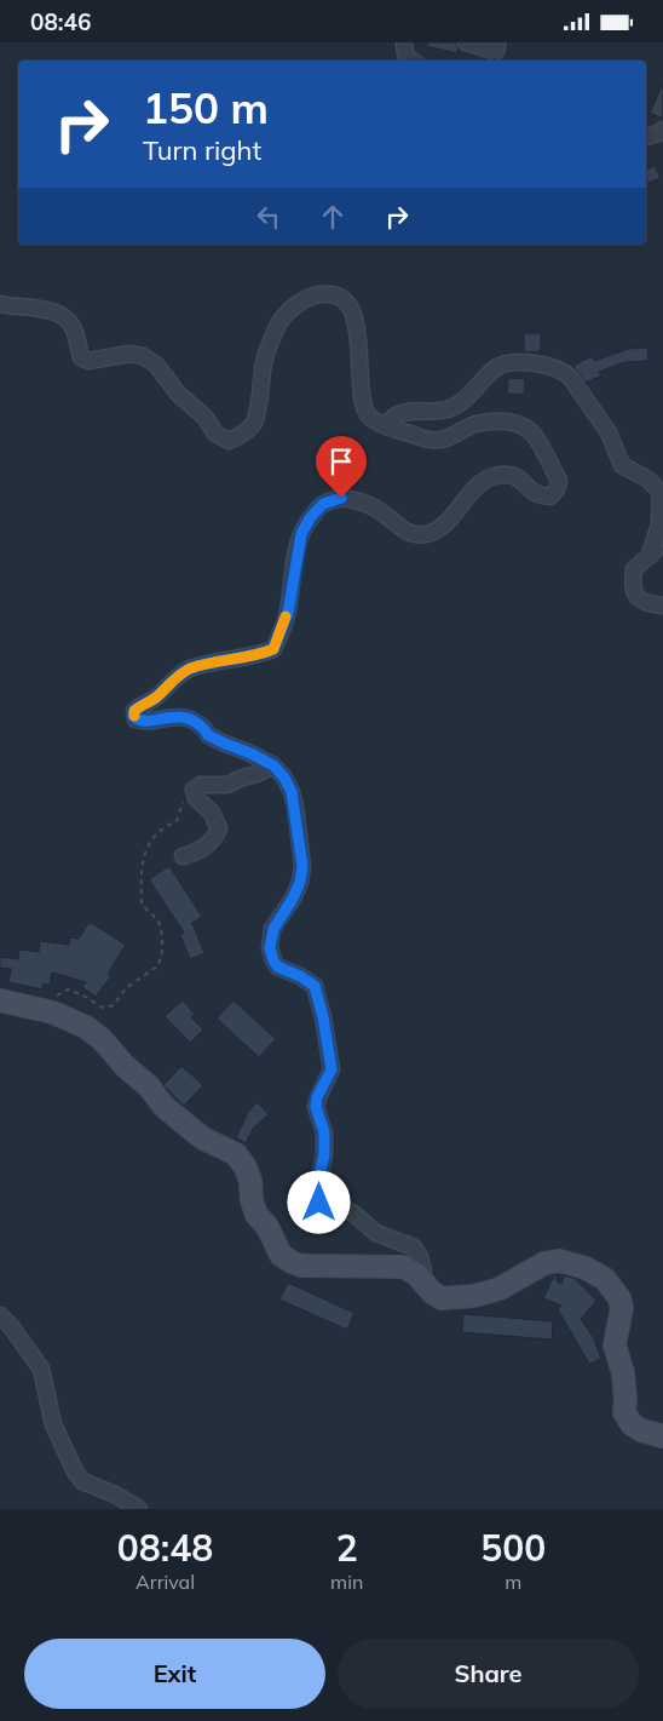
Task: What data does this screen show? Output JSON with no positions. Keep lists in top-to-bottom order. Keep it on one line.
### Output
{"page":{"status":"08:46","turn":["150 m","Turn right"],"eta":["08:48","Arrival","2","min","500","m"],"buttons":["Exit","Share"]}}
